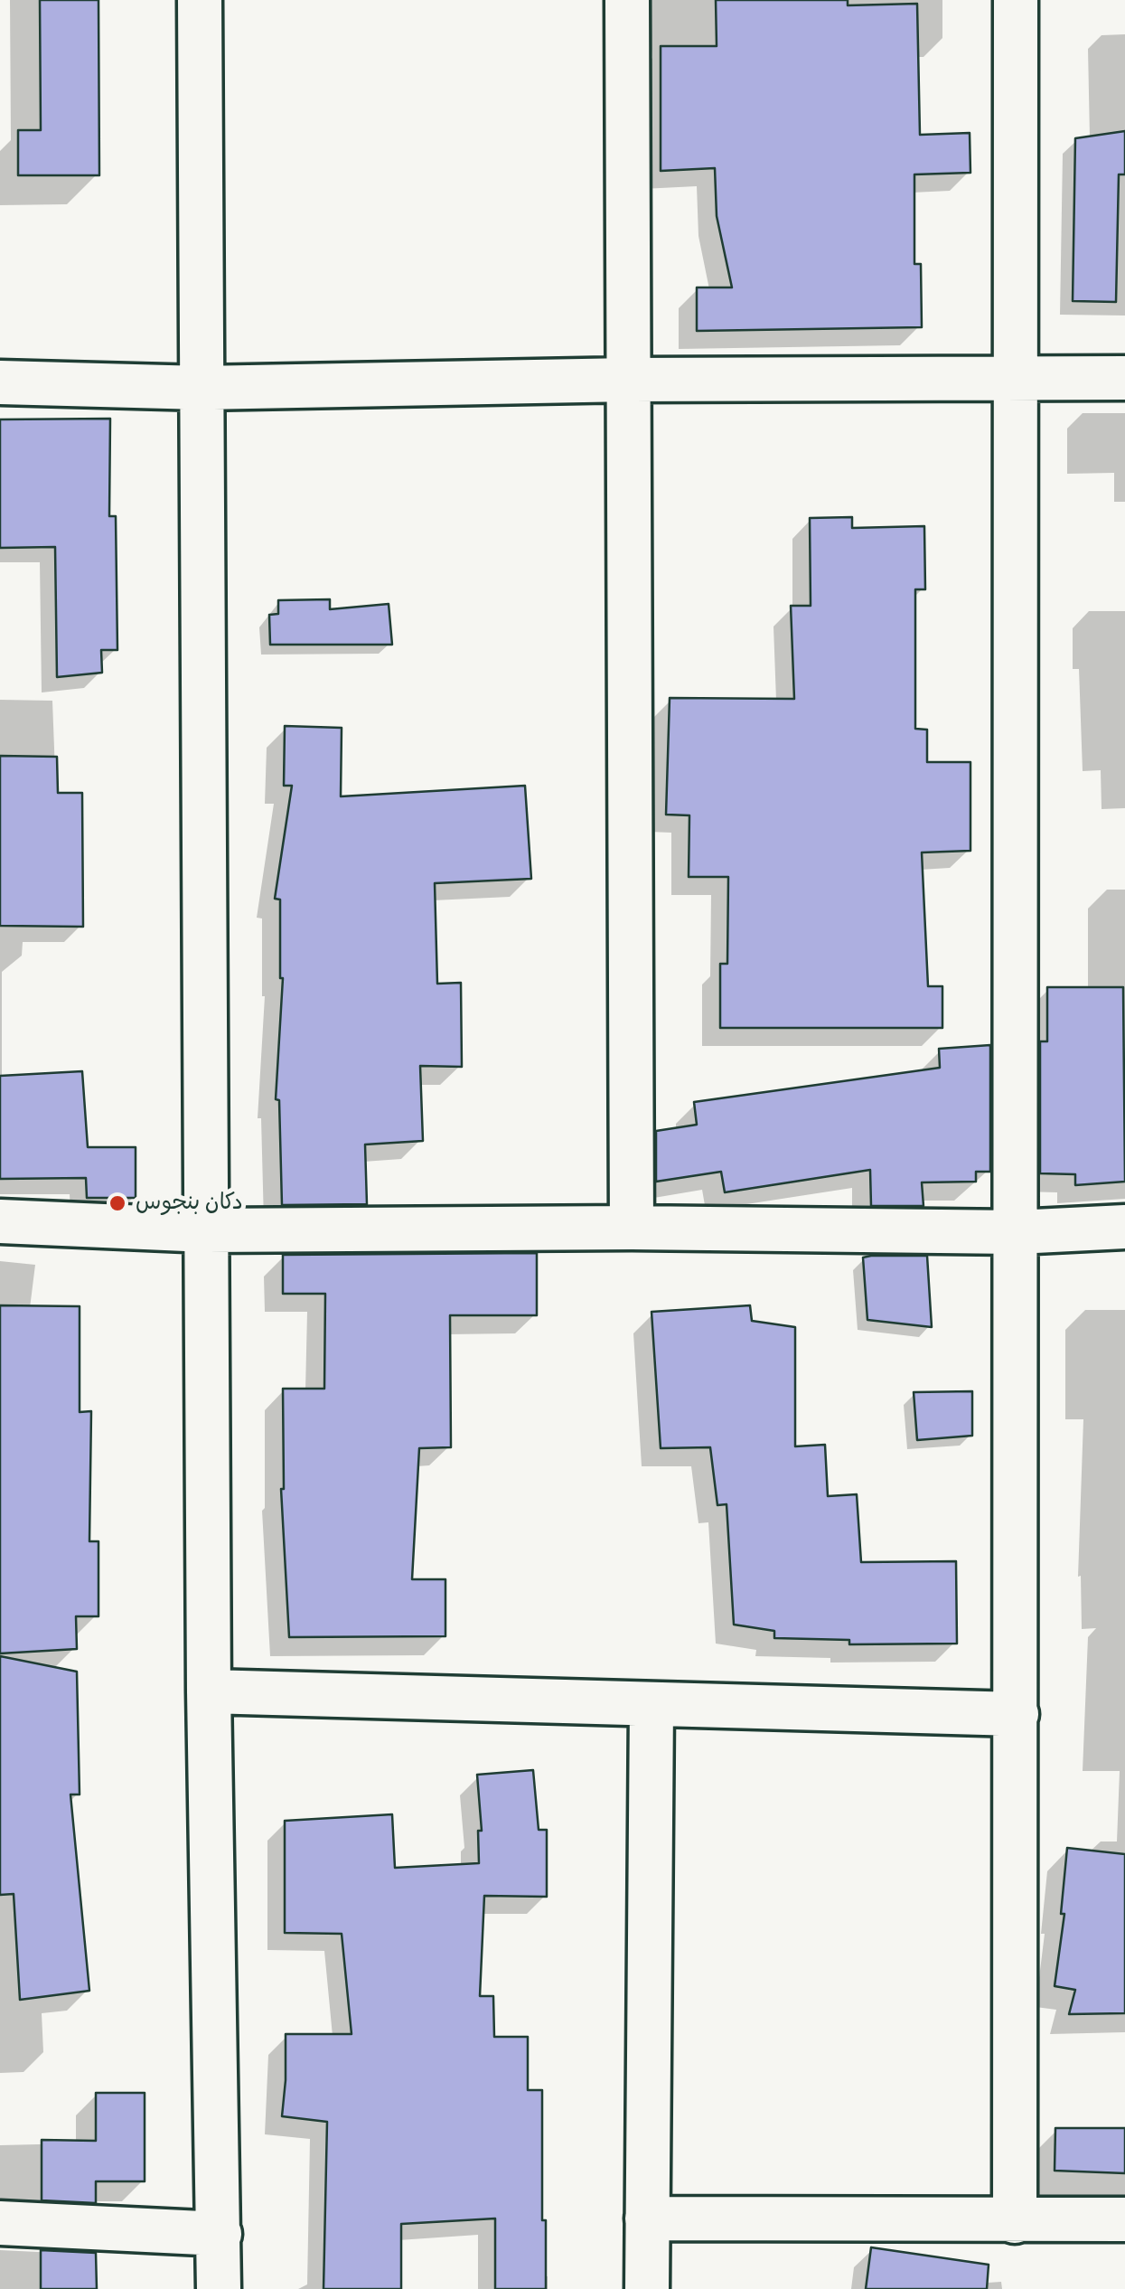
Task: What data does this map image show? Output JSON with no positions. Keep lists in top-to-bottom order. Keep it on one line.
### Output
{"places":["دكان بنجوس"]}
